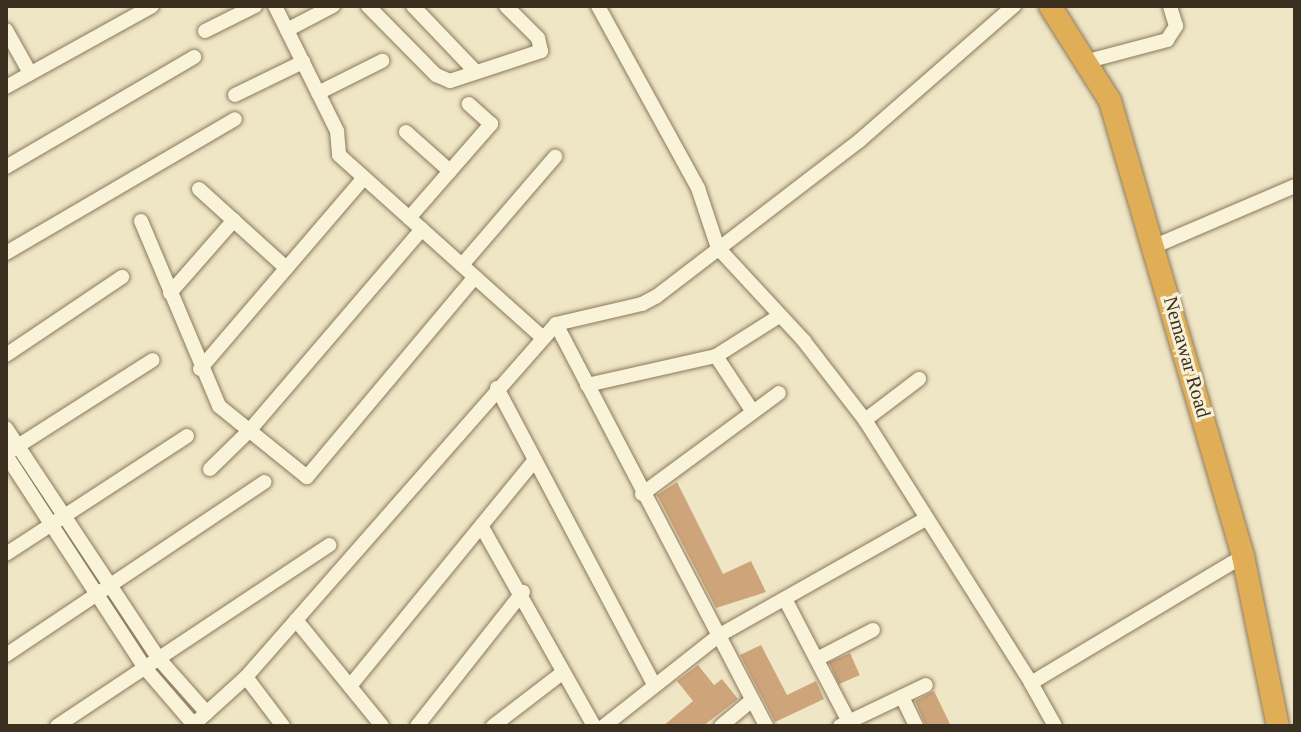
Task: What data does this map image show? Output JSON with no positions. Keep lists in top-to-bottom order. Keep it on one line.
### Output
{"streets":{"highway":["Nemawar Road"]}}
